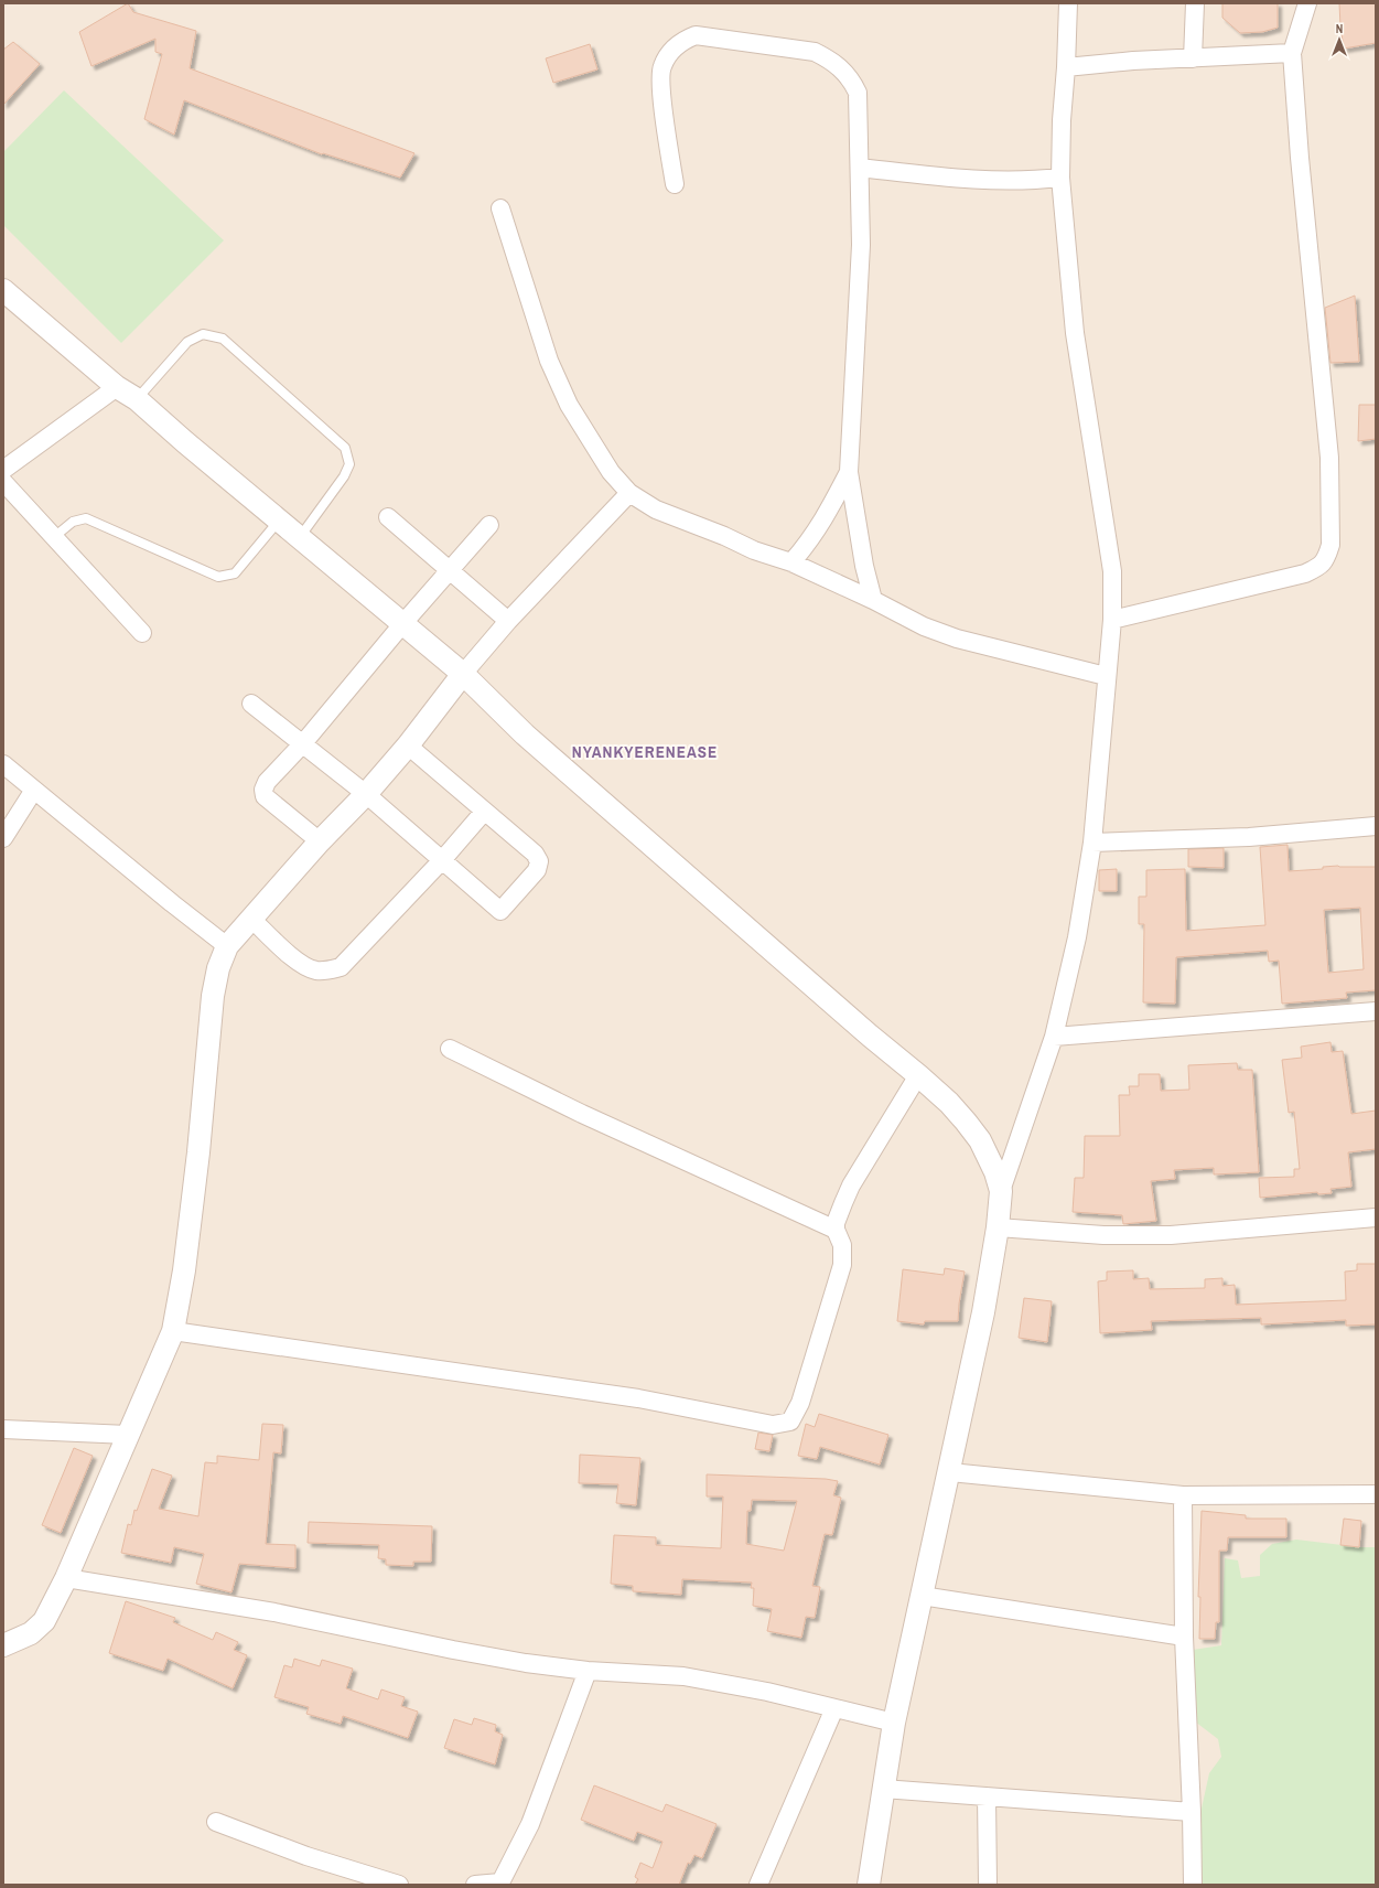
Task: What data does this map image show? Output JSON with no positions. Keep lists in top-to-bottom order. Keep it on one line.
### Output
{"districts":["NYANKYERENEASE"],"north":"top"}
